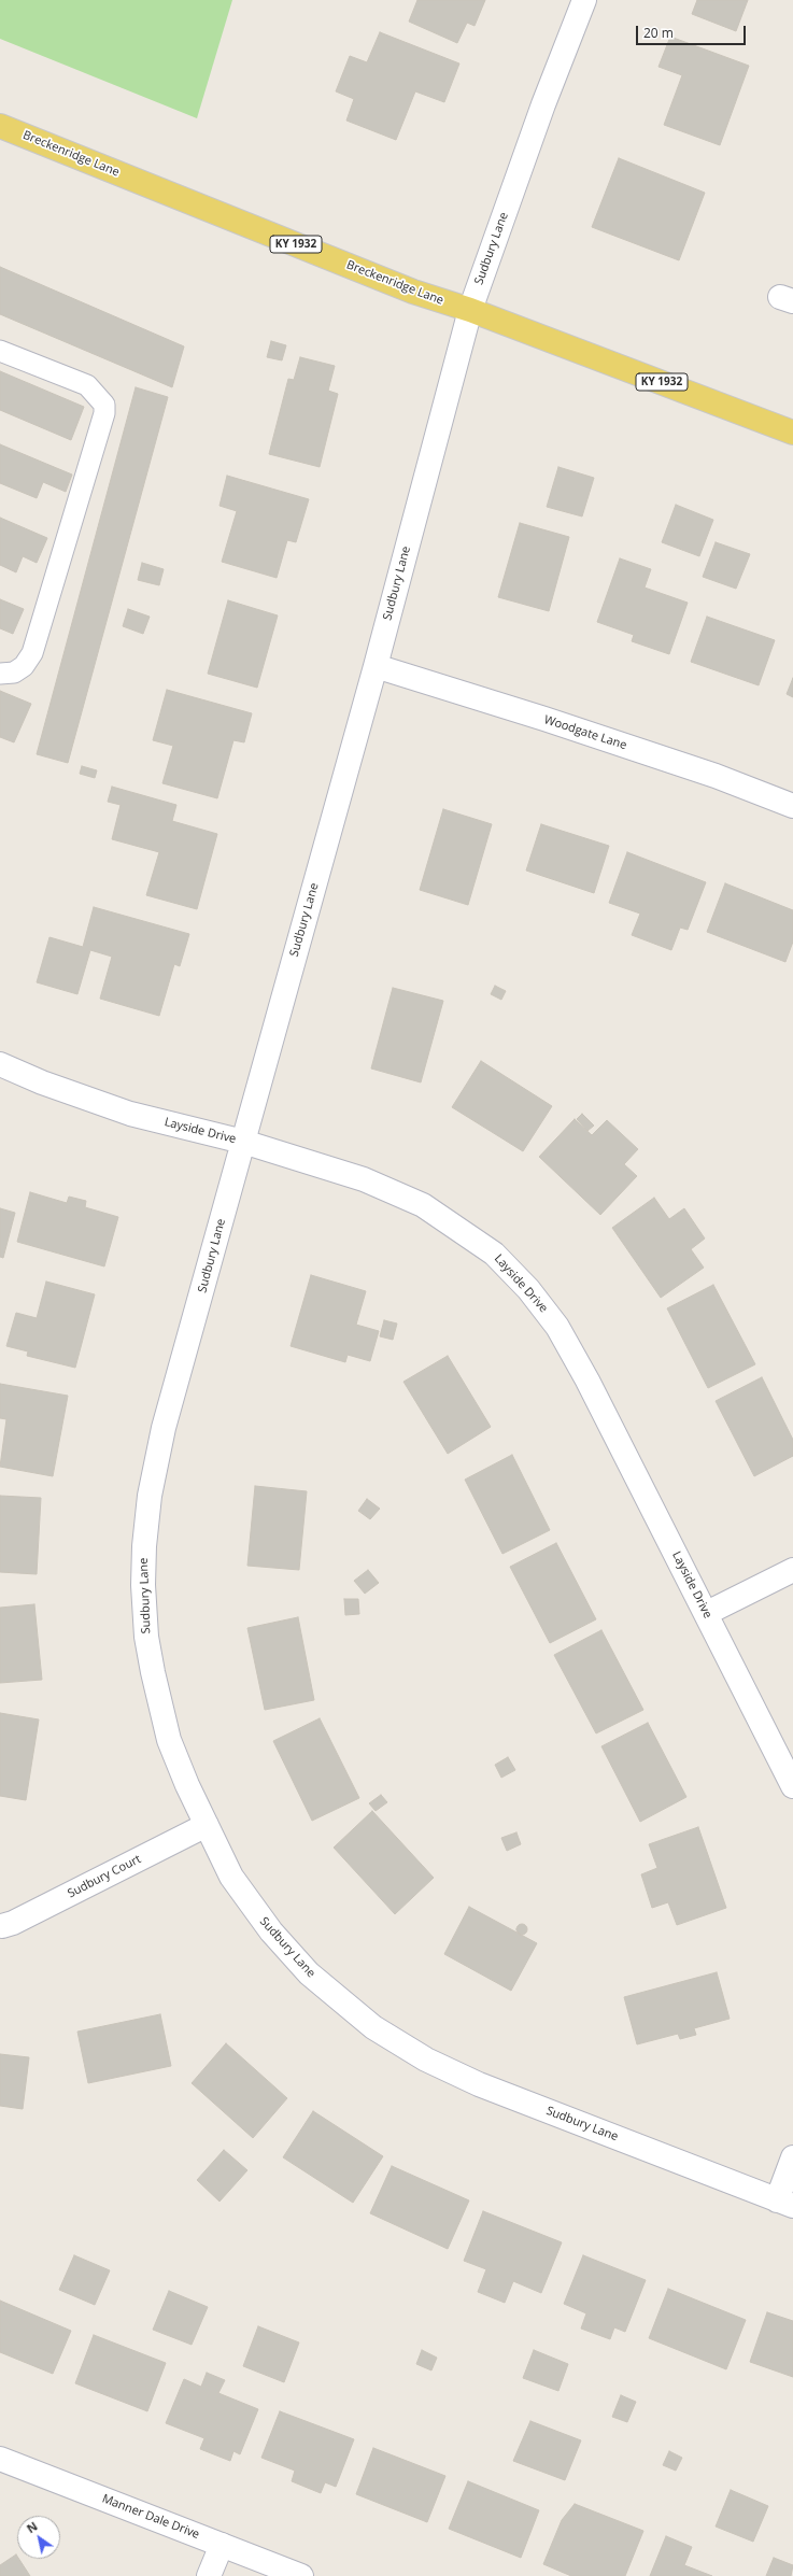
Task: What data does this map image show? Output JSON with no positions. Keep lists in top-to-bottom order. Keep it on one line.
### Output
{"streets":{"main road":["Breckenridge Lane","KY 1932"],"street":["Sudbury Lane","Woodgate Lane","Layside Drive","Sudbury Court","Manner Dale Drive"]},"crossings":[["Breckenridge Lane","Sudbury Lane"],["Sudbury Lane","Woodgate Lane"],["Sudbury Lane","Layside Drive"],["Sudbury Lane","Sudbury Court"]],"scale_bar":"20 m","north":"top left"}
